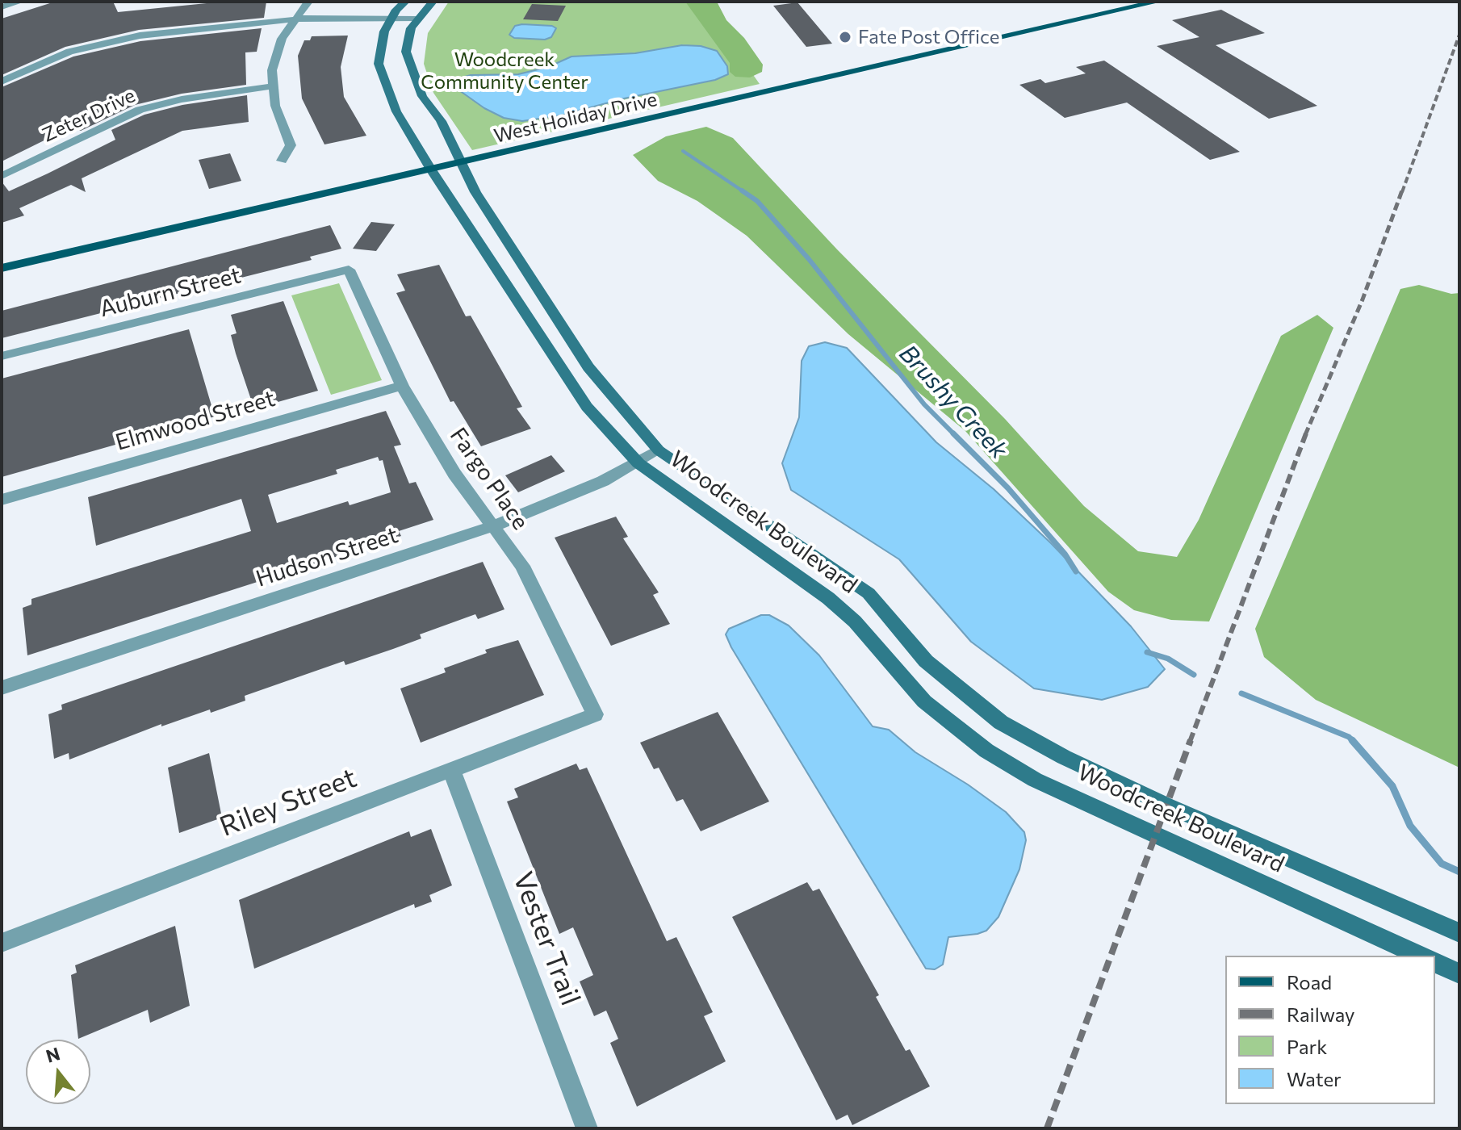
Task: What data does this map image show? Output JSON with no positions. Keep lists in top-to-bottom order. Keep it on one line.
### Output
{"streets":{"main road":["West Holiday Drive"],"street":["Zeter Drive","Auburn Street","Elmwood Street","Fargo Place","Woodcreek Boulevard","Hudson Street","Riley Street","Vester Trail"]},"crossings":[["West Holiday Drive","Woodcreek Boulevard"],["Auburn Street","Fargo Place"],["Elmwood Street","Fargo Place"],["Fargo Place","Hudson Street"],["Fargo Place","Riley Street"],["Woodcreek Boulevard","Hudson Street"],["Riley Street","Vester Trail"]],"water":["Brushy Creek"],"parks":["Woodcreek Community Center"],"places":["Fate Post Office"],"legend":["Road","Railway","Park","Water"],"north":"top"}
